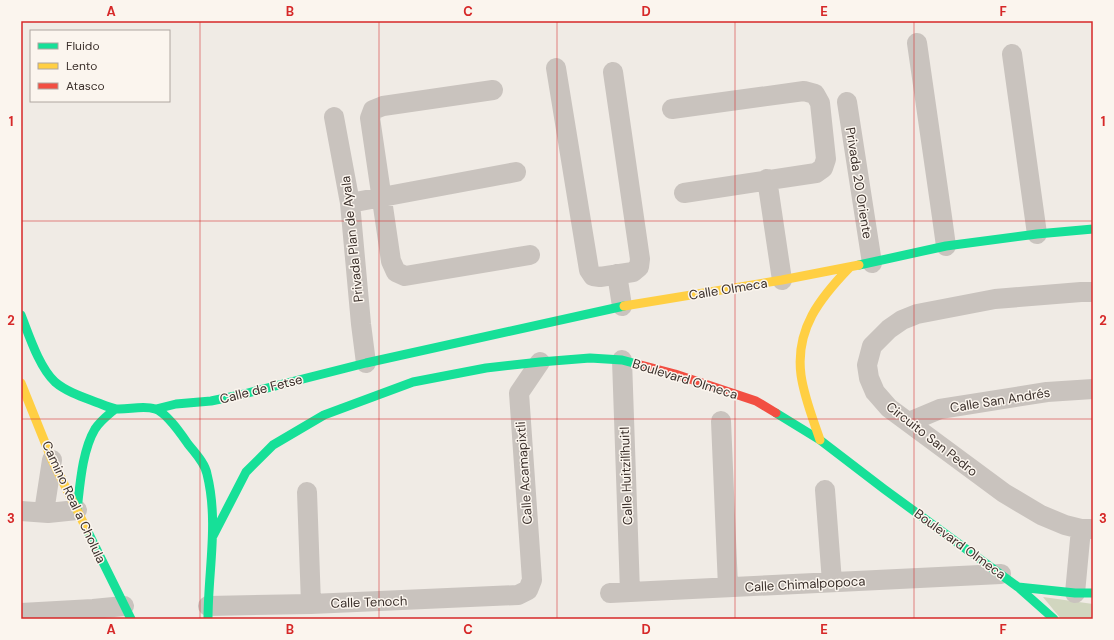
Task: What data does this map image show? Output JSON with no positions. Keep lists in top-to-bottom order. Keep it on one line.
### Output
{"streets":{"street":["Privada 20 Oriente","Privada Plan de Ayala","Calle Olmeca","Boulevard Olmeca","Calle de Fetse","Calle San Andrés","Circuito San Pedro","Calle Acamapixtli","Calle Huitzilíhuitl","Camino Real a Cholula","Calle Chimalpopoca","Calle Tenoch"]},"crossings":[["Privada 20 Oriente","Calle Olmeca"],["Privada Plan de Ayala","Calle Olmeca"],["Privada Plan de Ayala","Calle de Fetse"],["Calle Olmeca","Calle de Fetse"],["Boulevard Olmeca","Calle Acamapixtli"],["Boulevard Olmeca","Calle Huitzilíhuitl"],["Boulevard Olmeca","Calle Chimalpopoca"],["Calle San Andrés","Circuito San Pedro"],["Calle Acamapixtli","Calle Tenoch"],["Calle Huitzilíhuitl","Calle Chimalpopoca"]],"legend":["Fluido","Lento","Atasco"],"grid":{"columns":["A","B","C","D","E","F"],"rows":["1","2","3"]}}
